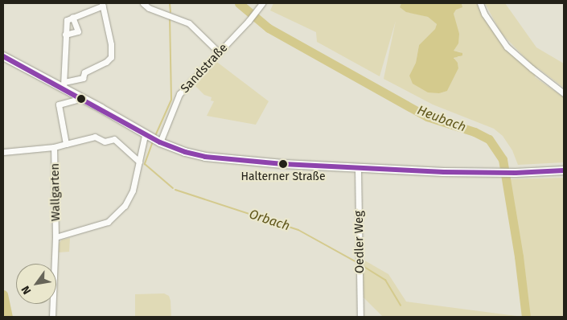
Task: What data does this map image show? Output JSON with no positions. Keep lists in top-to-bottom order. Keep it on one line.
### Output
{"streets":{"street":["Sandstraße","Wallgarten","Oedler Weg"]},"crossings":[["Sandstraße","Wallgarten"]],"water":["Heubach","Orbach"],"places":["Halterner Straße"],"north":"bottom left"}
